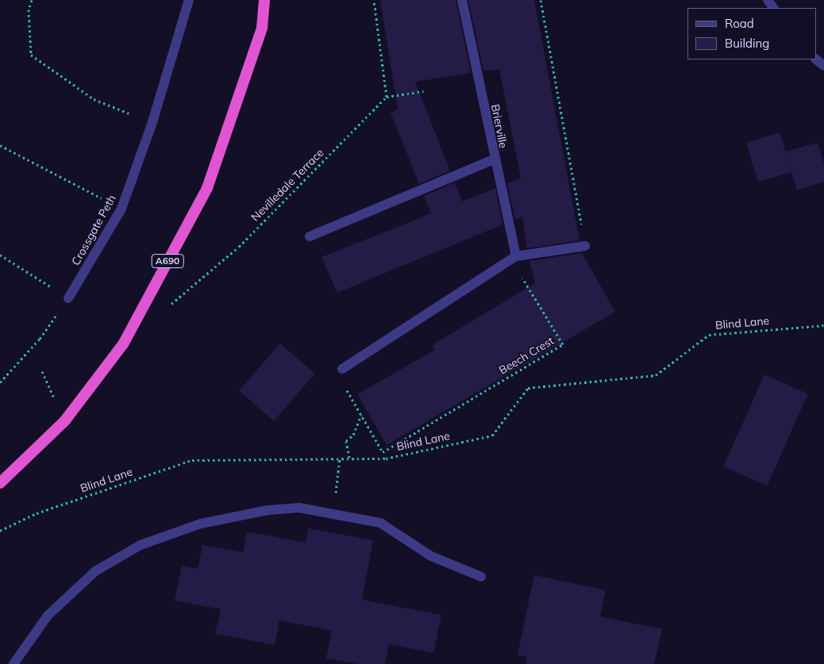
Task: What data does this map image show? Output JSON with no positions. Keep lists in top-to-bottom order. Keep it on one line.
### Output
{"streets":{"highway":["A690"],"street":["Brierville","Crossgate Peth"],"path":["Nevilledale Terrace","Blind Lane","Beech Crest"]},"legend":["Road","Building"]}
